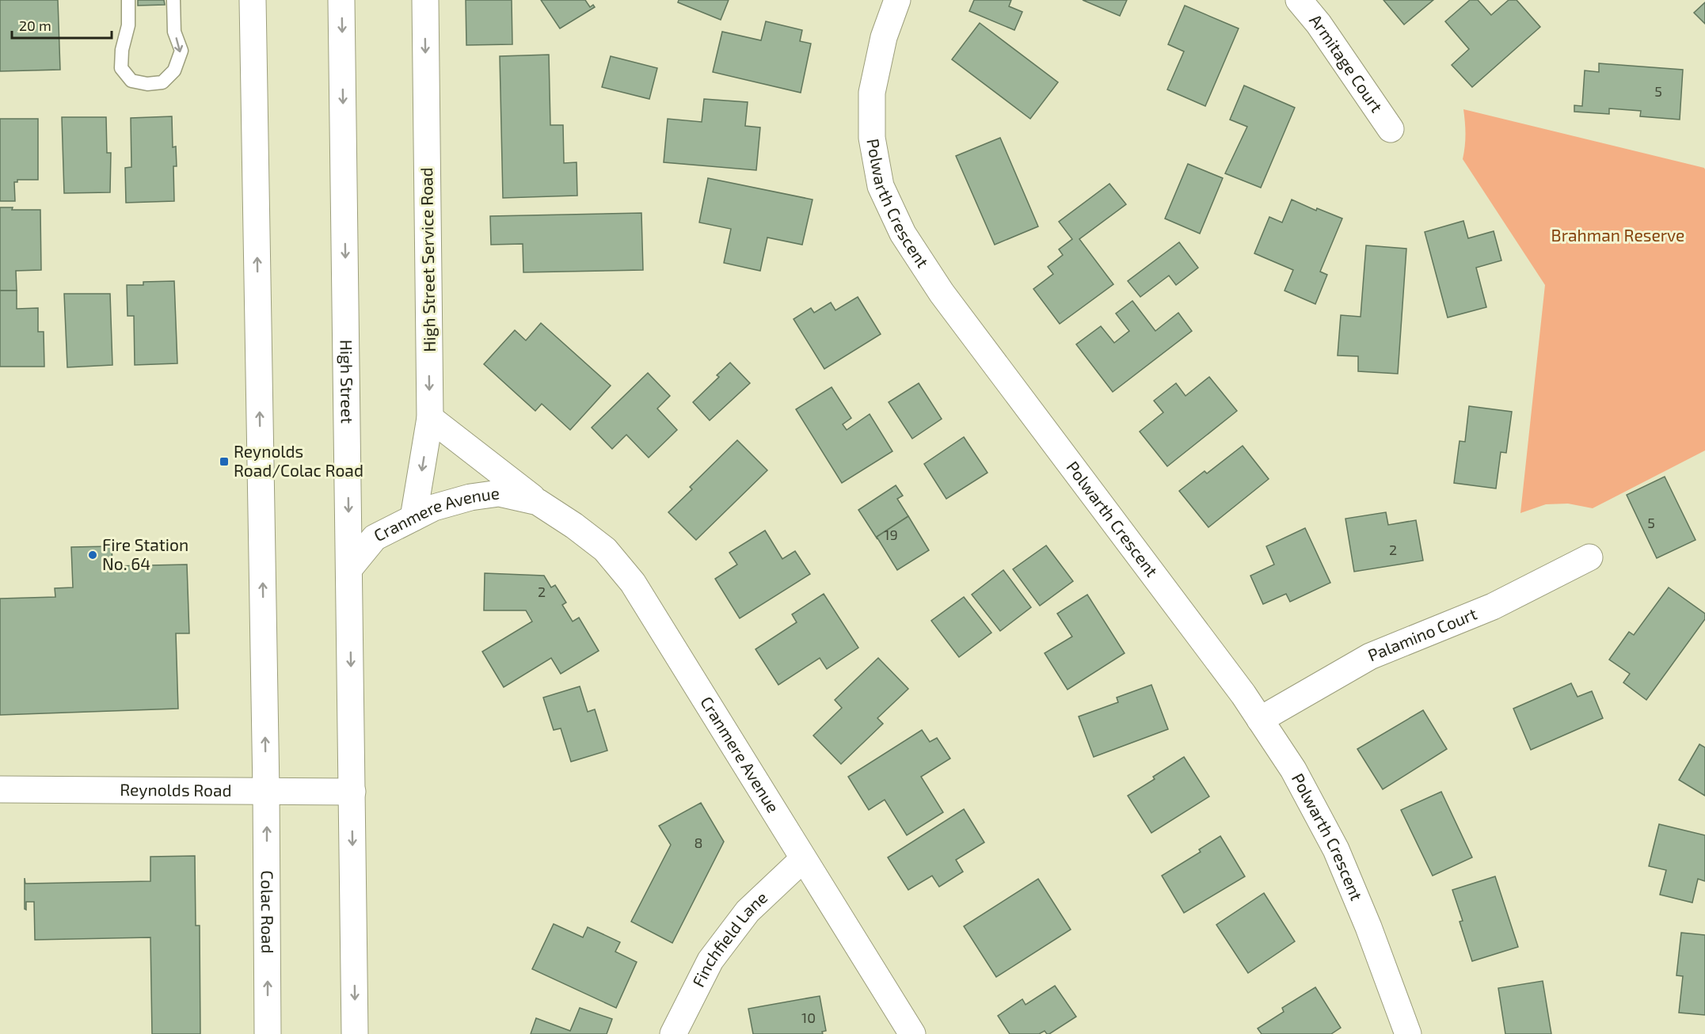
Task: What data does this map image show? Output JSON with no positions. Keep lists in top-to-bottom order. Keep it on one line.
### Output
{"streets":{"main road":["Armitage Court","Polwarth Crescent","High Street Service Road","High Street","Cranmere Avenue","Palamino Court","Reynolds Road","Colac Road","Finchfield Lane"]},"crossings":[["Polwarth Crescent","Palamino Court"],["High Street Service Road","Cranmere Avenue"],["High Street","Cranmere Avenue"],["High Street","Reynolds Road"],["Cranmere Avenue","Finchfield Lane"],["Reynolds Road","Colac Road"]],"parks":["Brahman Reserve"],"places":{"transit":["Reynolds Road/Colac Road"],"other":["Fire Station No. 64"]},"house_numbers":["5","5","19","2","2","8","10"],"scale_bar":"20 m"}
